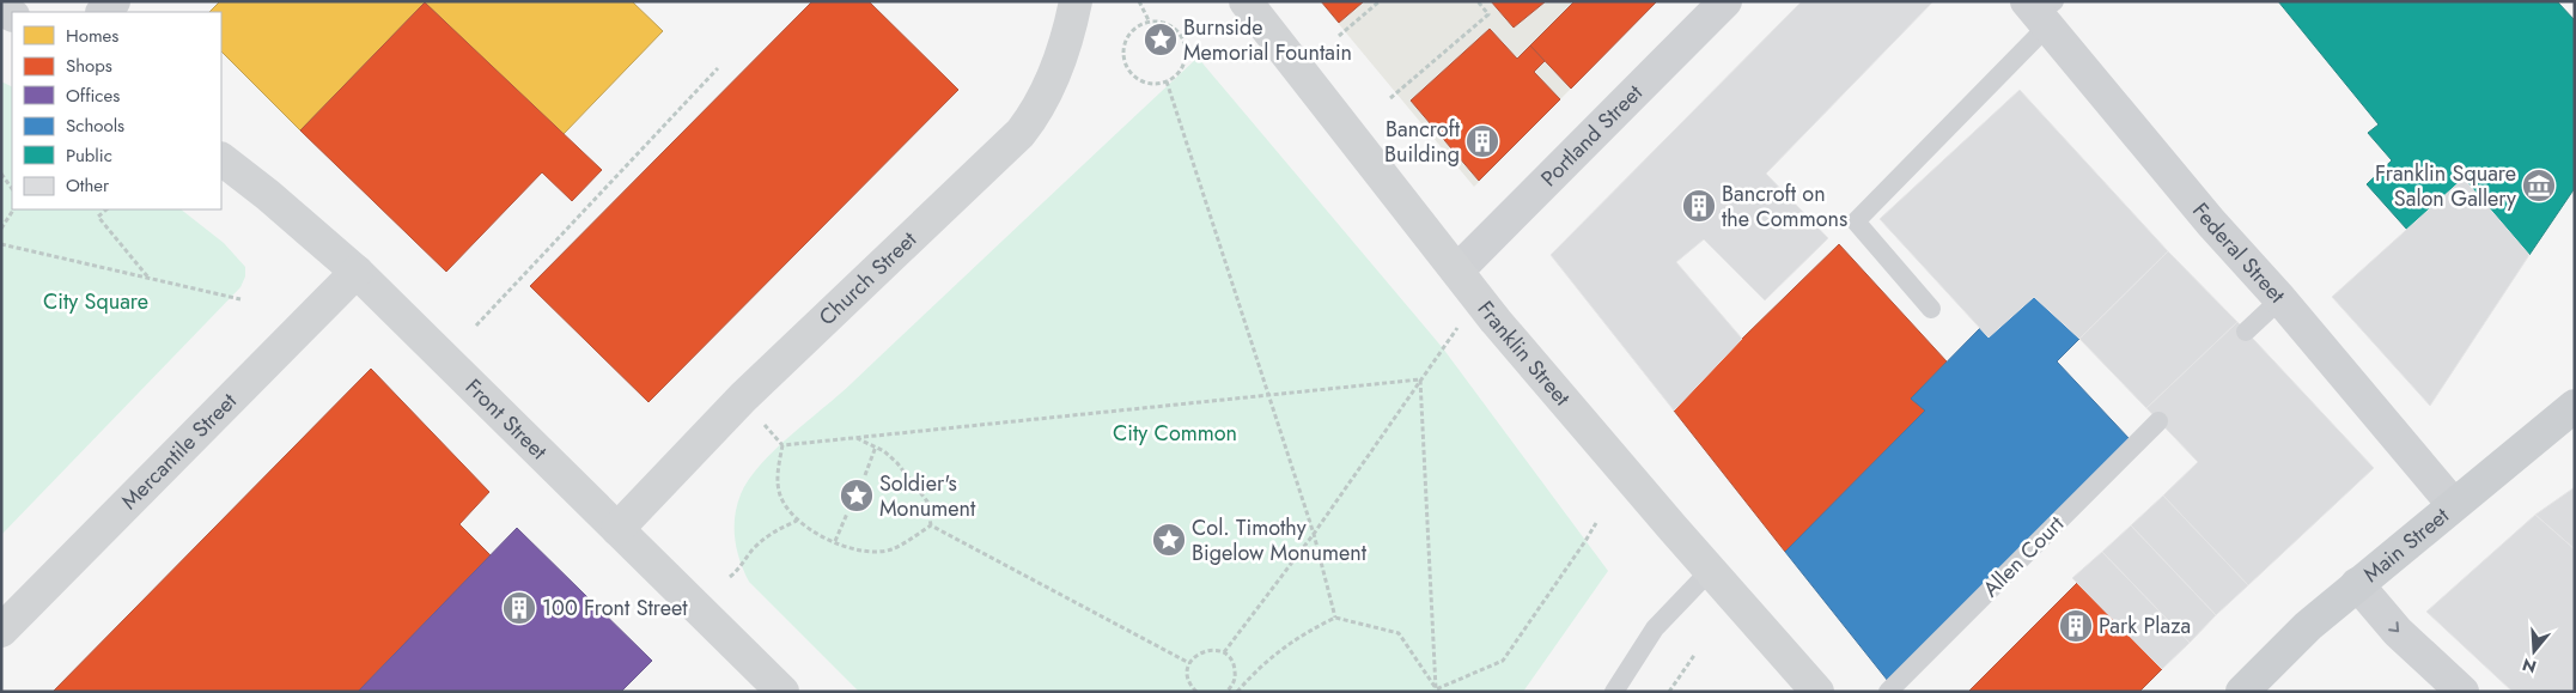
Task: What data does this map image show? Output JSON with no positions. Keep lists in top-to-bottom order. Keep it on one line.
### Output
{"streets":{"main road":["Church Street","Franklin Street","Front Street","Mercantile Street","Main Street"],"street":["Portland Street","Federal Street"],"lane":["Allen Court"]},"crossings":[["Portland Street","Franklin Street"],["Federal Street","Main Street"],["Church Street","Front Street"],["Front Street","Mercantile Street"]],"parks":["City Square","City Common"],"places":{"place":["Burnside Memorial Fountain","Soldier's Monument","Col. Timothy Bigelow Monument"],"building":["Bancroft Building","Bancroft on the Commons","100 Front Street","Park Plaza"],"museum":["Franklin Square Salon Gallery"]},"legend":["Homes","Shops","Offices","Schools","Public","Other"],"north":"bottom"}
